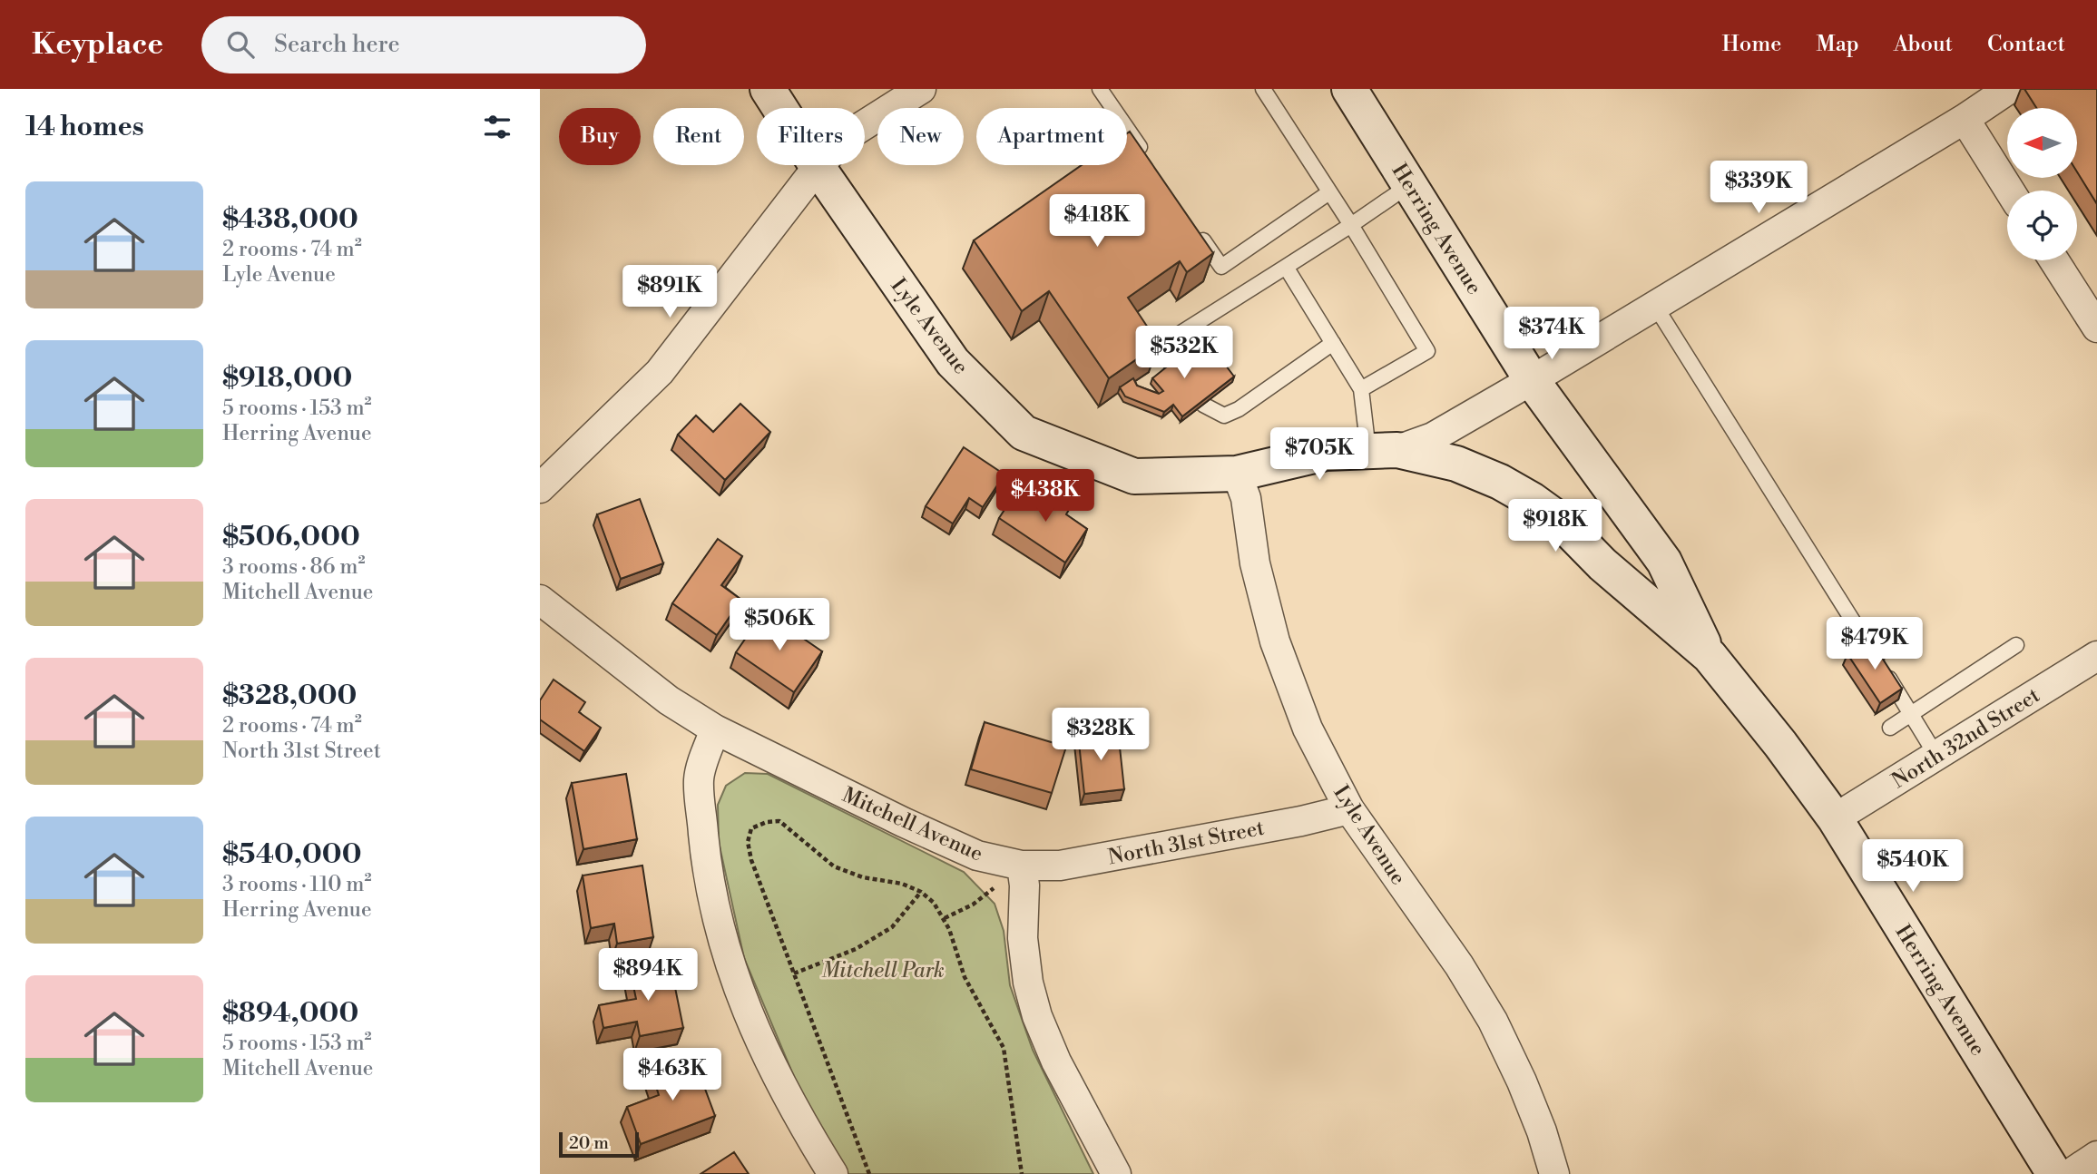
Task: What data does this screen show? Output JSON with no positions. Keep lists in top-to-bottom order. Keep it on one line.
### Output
{"streets":{"main road":["Herring Avenue","Lyle Avenue"],"street":["North 32nd Street","Mitchell Avenue","North 31st Street"]},"crossings":[["Herring Avenue","Lyle Avenue"],["Herring Avenue","North 32nd Street"],["Lyle Avenue","North 31st Street"],["Mitchell Avenue","North 31st Street"]],"parks":["Mitchell Park"],"scale_bar":"20 m","north":"left","page":{"header":"Keyplace","search":"Search here","nav":["Home","Map","About","Contact"],"heading":"14 homes","chip":["Buy","Rent","Filters","New","Apartment"],"price":["$339K","$418K","$891K","$374K","$532K","$705K","$438K","$918K","$506K","$479K","$328K","$540K","$894K","$463K"],"list":[{"name":"$438,000","note":"2 rooms · 74 m² · Lyle Avenue"},{"name":"$918,000","note":"5 rooms · 153 m² · Herring Avenue"},{"name":"$506,000","note":"3 rooms · 86 m² · Mitchell Avenue"},{"name":"$328,000","note":"2 rooms · 74 m² · North 31st Street"},{"name":"$540,000","note":"3 rooms · 110 m² · Herring Avenue"},{"name":"$894,000","note":"5 rooms · 153 m² · Mitchell Avenue"}],"scale":"20 m"}}
